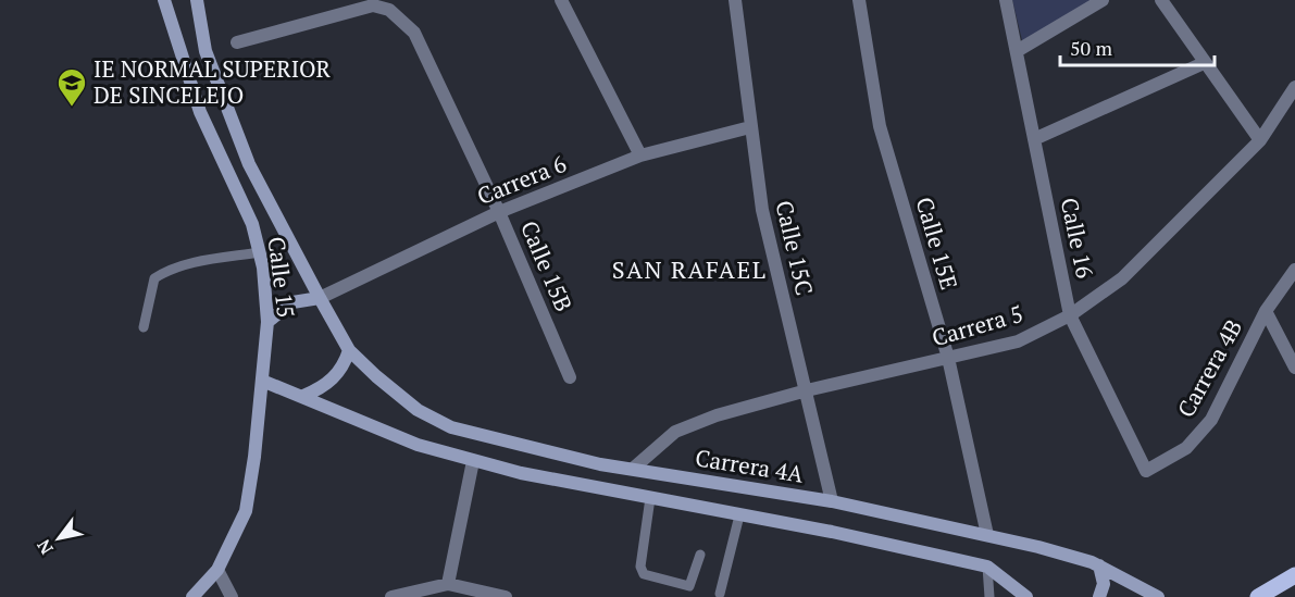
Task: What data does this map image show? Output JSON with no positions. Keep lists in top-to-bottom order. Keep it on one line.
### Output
{"streets":{"main road":["Calle 15","Carrera 4A"],"street":["Carrera 6","Calle 16","Calle 15E","Calle 15C","Calle 15B","Carrera 5","Carrera 4B"]},"crossings":[["Carrera 6","Calle 15C"],["Carrera 6","Calle 15B"],["Carrera 6","Calle 15"],["Carrera 6","Carrera 4A"],["Calle 16","Carrera 5"],["Calle 16","Carrera 4B"],["Calle 15E","Carrera 5"],["Calle 15E","Carrera 4A"],["Calle 15C","Carrera 5"],["Calle 15C","Carrera 4A"],["Calle 15","Carrera 4A"],["Carrera 5","Carrera 4A"]],"districts":["SAN RAFAEL"],"places":{"school or university":["IE NORMAL SUPERIOR DE SINCELEJO"]},"scale_bar":"50 m","north":"bottom left"}
